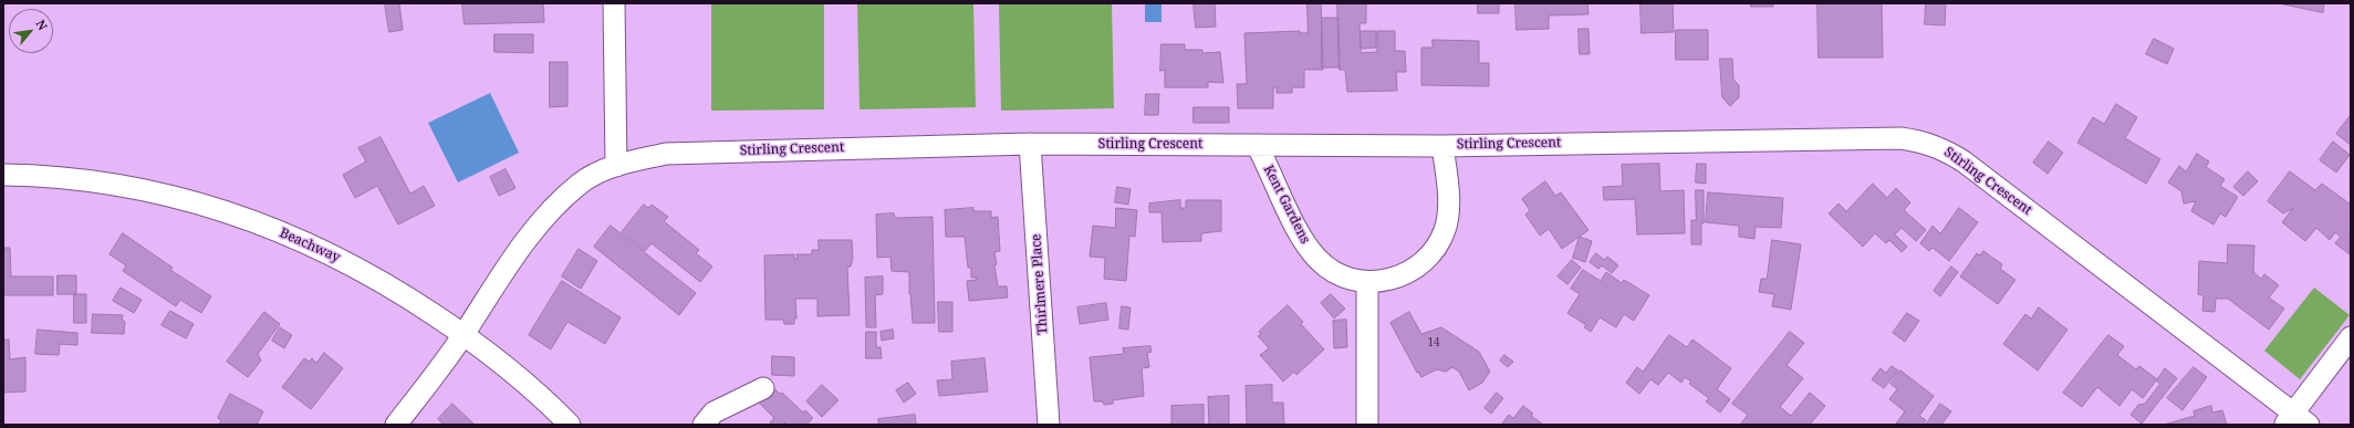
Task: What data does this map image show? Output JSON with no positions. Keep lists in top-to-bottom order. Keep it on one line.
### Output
{"streets":{"street":["Stirling Crescent","Kent Gardens","Beachway","Thirlmere Place"]},"crossings":[["Stirling Crescent","Kent Gardens"],["Stirling Crescent","Beachway"],["Stirling Crescent","Thirlmere Place"]],"house_numbers":["14"],"north":"top right"}
